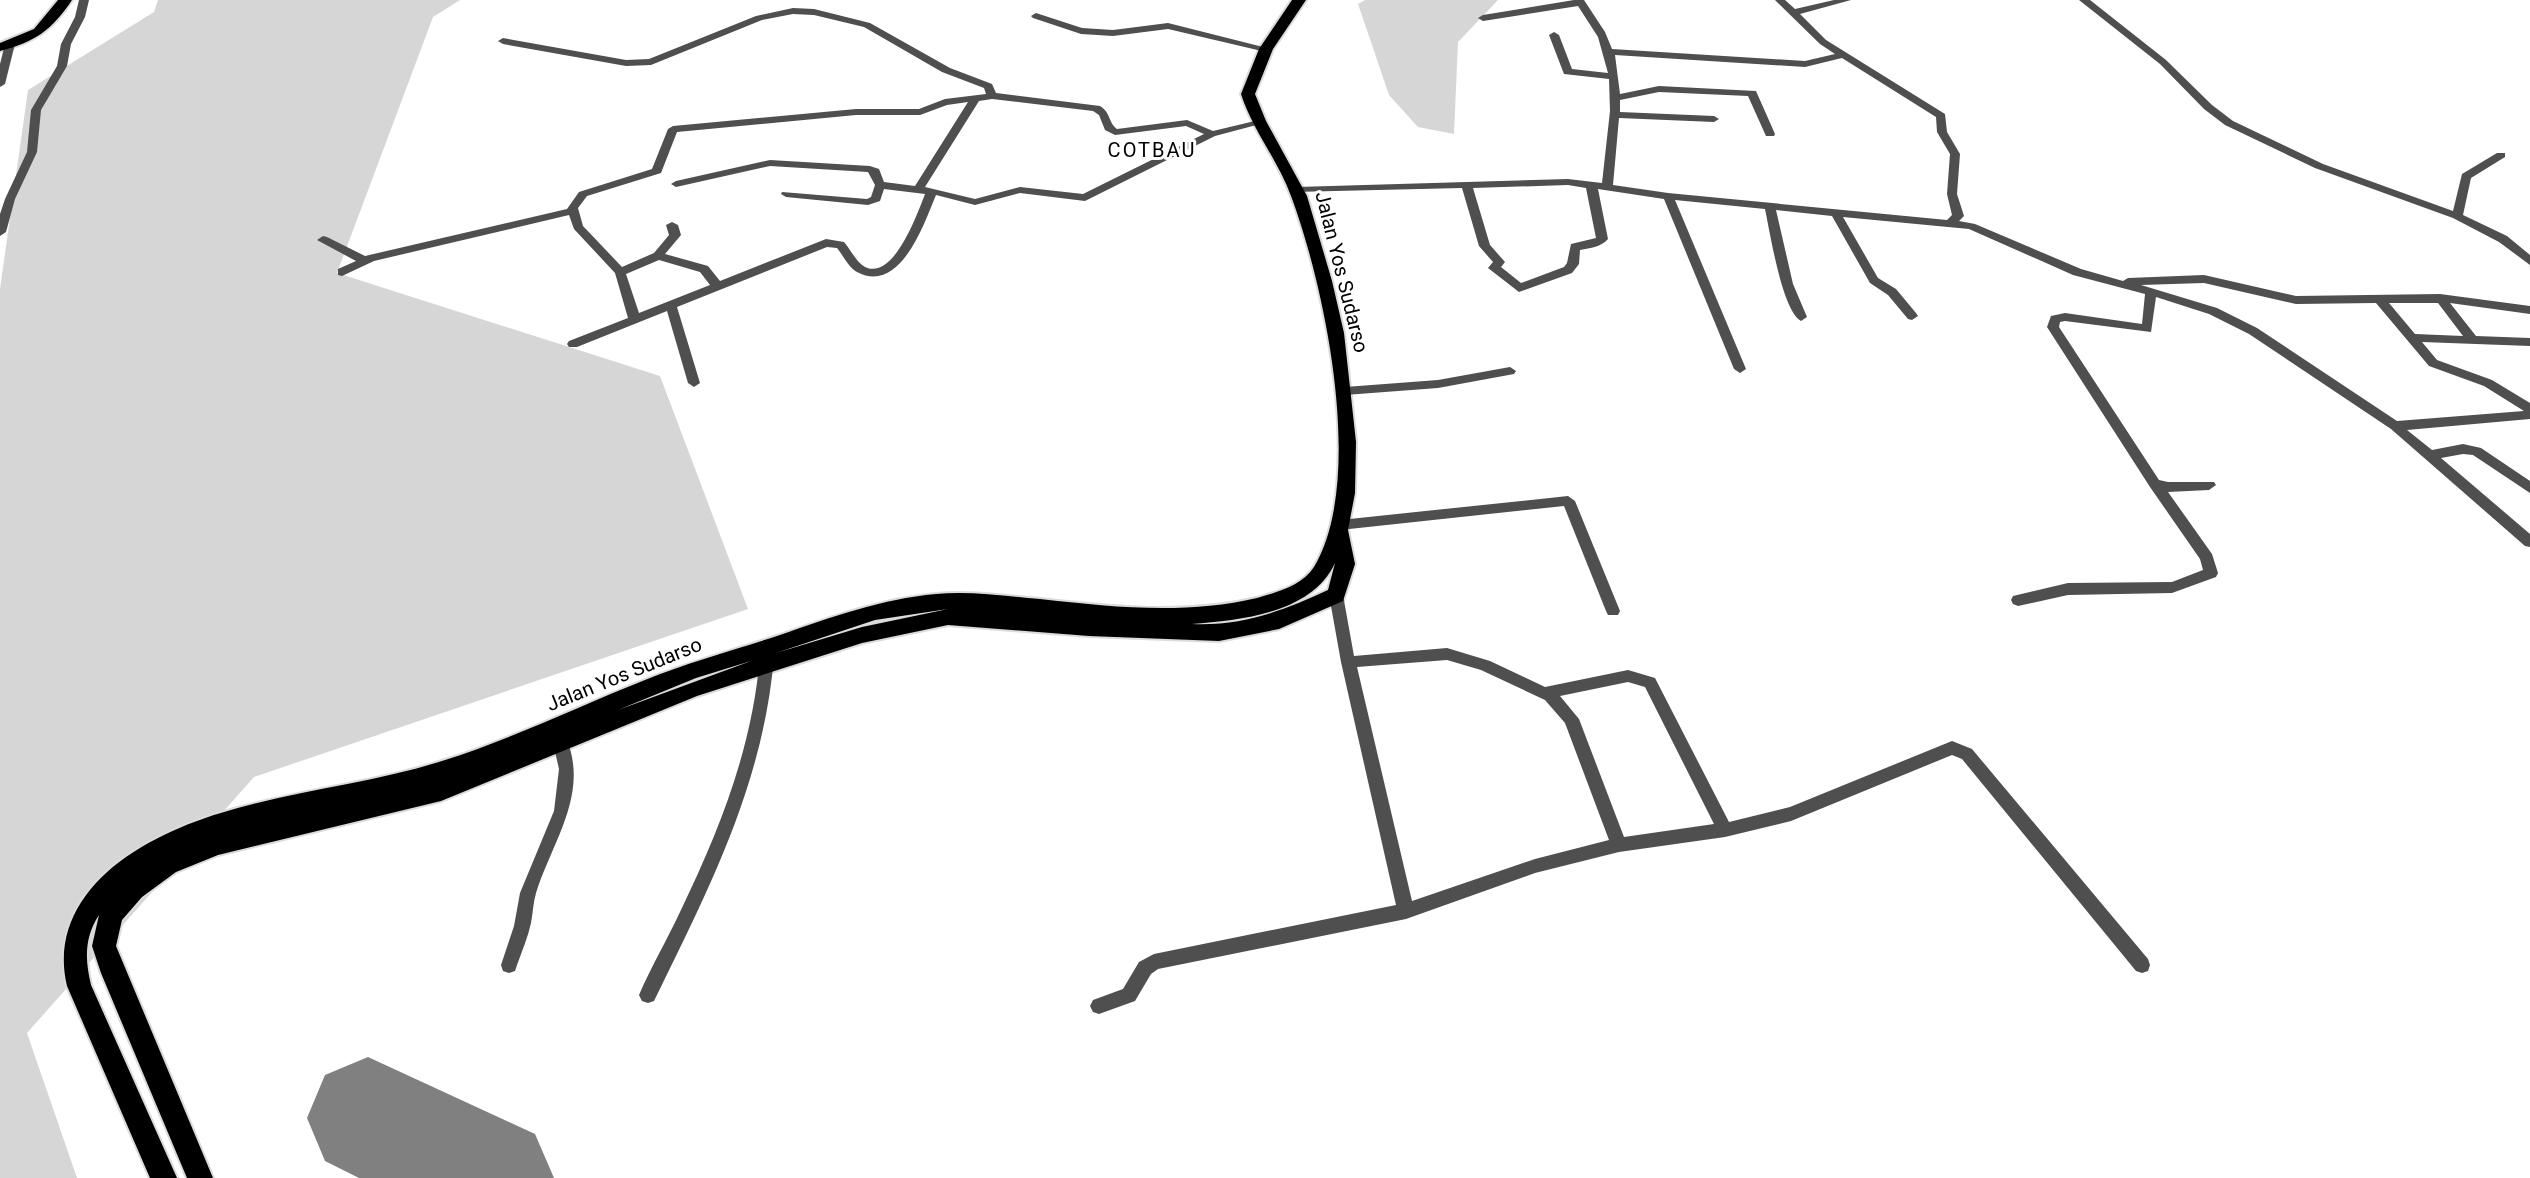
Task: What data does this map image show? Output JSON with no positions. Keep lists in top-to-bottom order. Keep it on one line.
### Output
{"streets":{"highway":["Jalan Yos Sudarso"]},"districts":["COTBAU"]}
